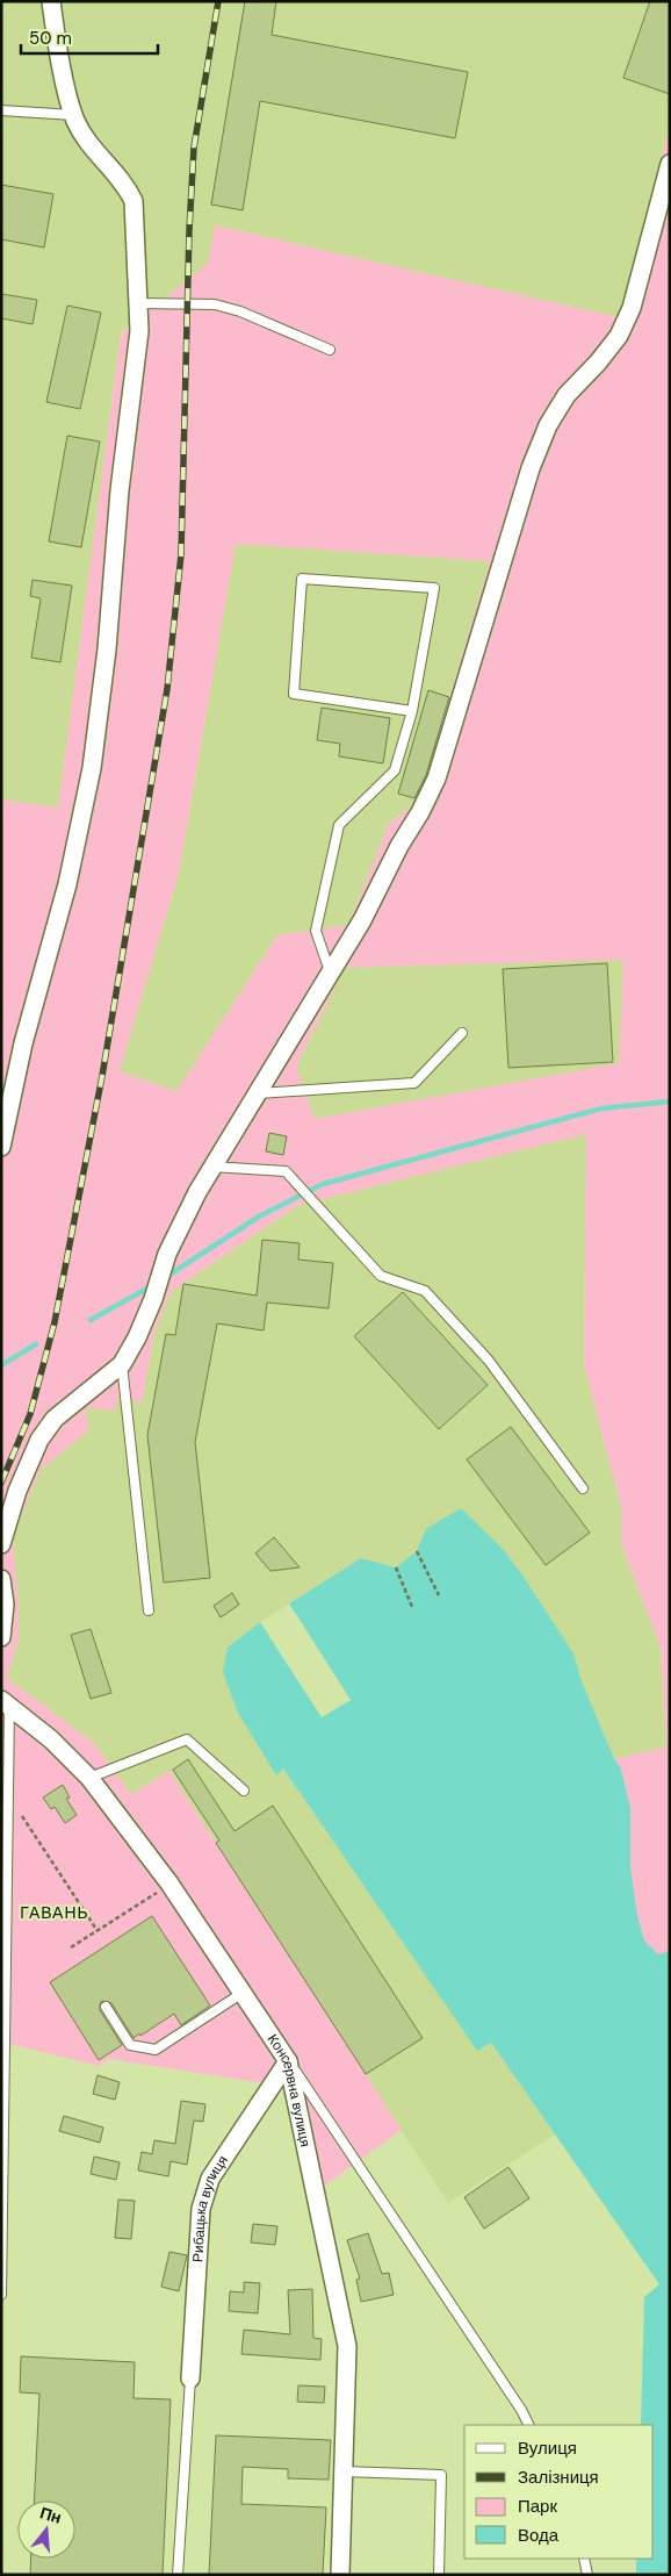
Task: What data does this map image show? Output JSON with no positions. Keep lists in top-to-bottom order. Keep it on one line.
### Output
{"streets":{"street":["Консервна вулиця","Рибацька вулиця"]},"crossings":[["Консервна вулиця","Рибацька вулиця"]],"districts":["ГАВАНЬ"],"legend":["Вулиця","Залізниця","Парк","Вода"],"scale_bar":"50 m","north":"top"}
